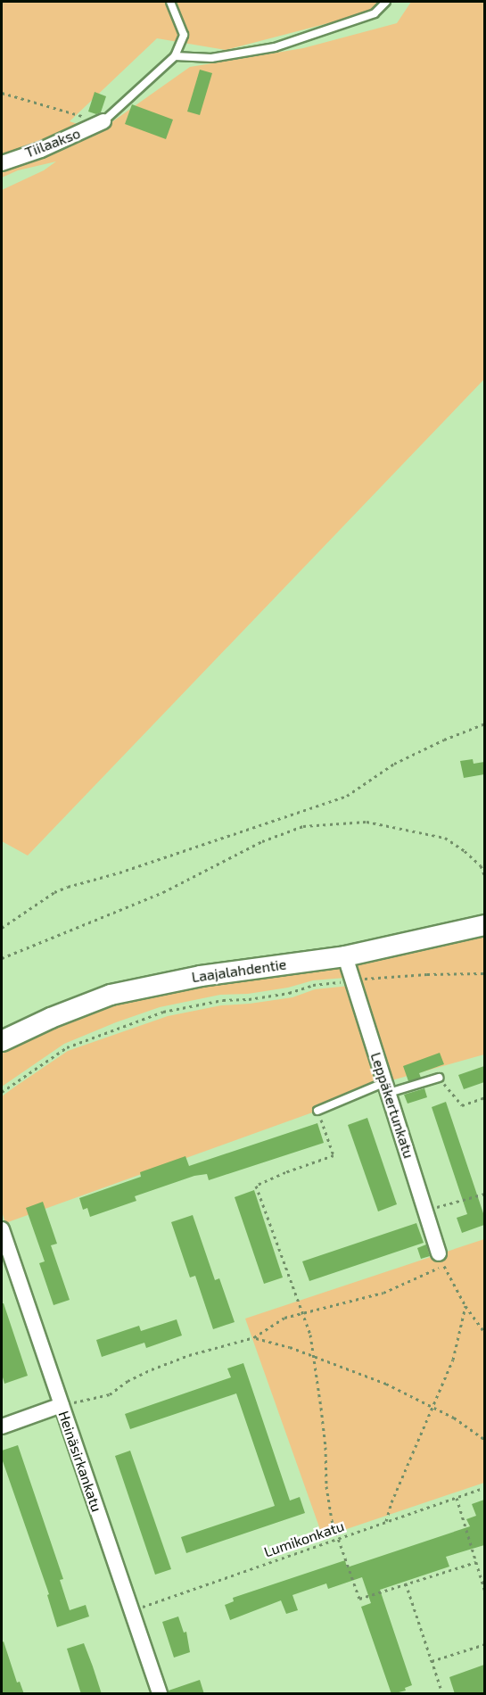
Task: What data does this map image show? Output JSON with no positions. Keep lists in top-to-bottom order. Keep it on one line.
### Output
{"streets":{"street":["Tiilaakso","Laajalahdentie","Leppäkertunkatu","Heinäsirkankatu"],"path":["Lumikonkatu"]},"crossings":[["Laajalahdentie","Leppäkertunkatu"],["Heinäsirkankatu","Lumikonkatu"]]}
